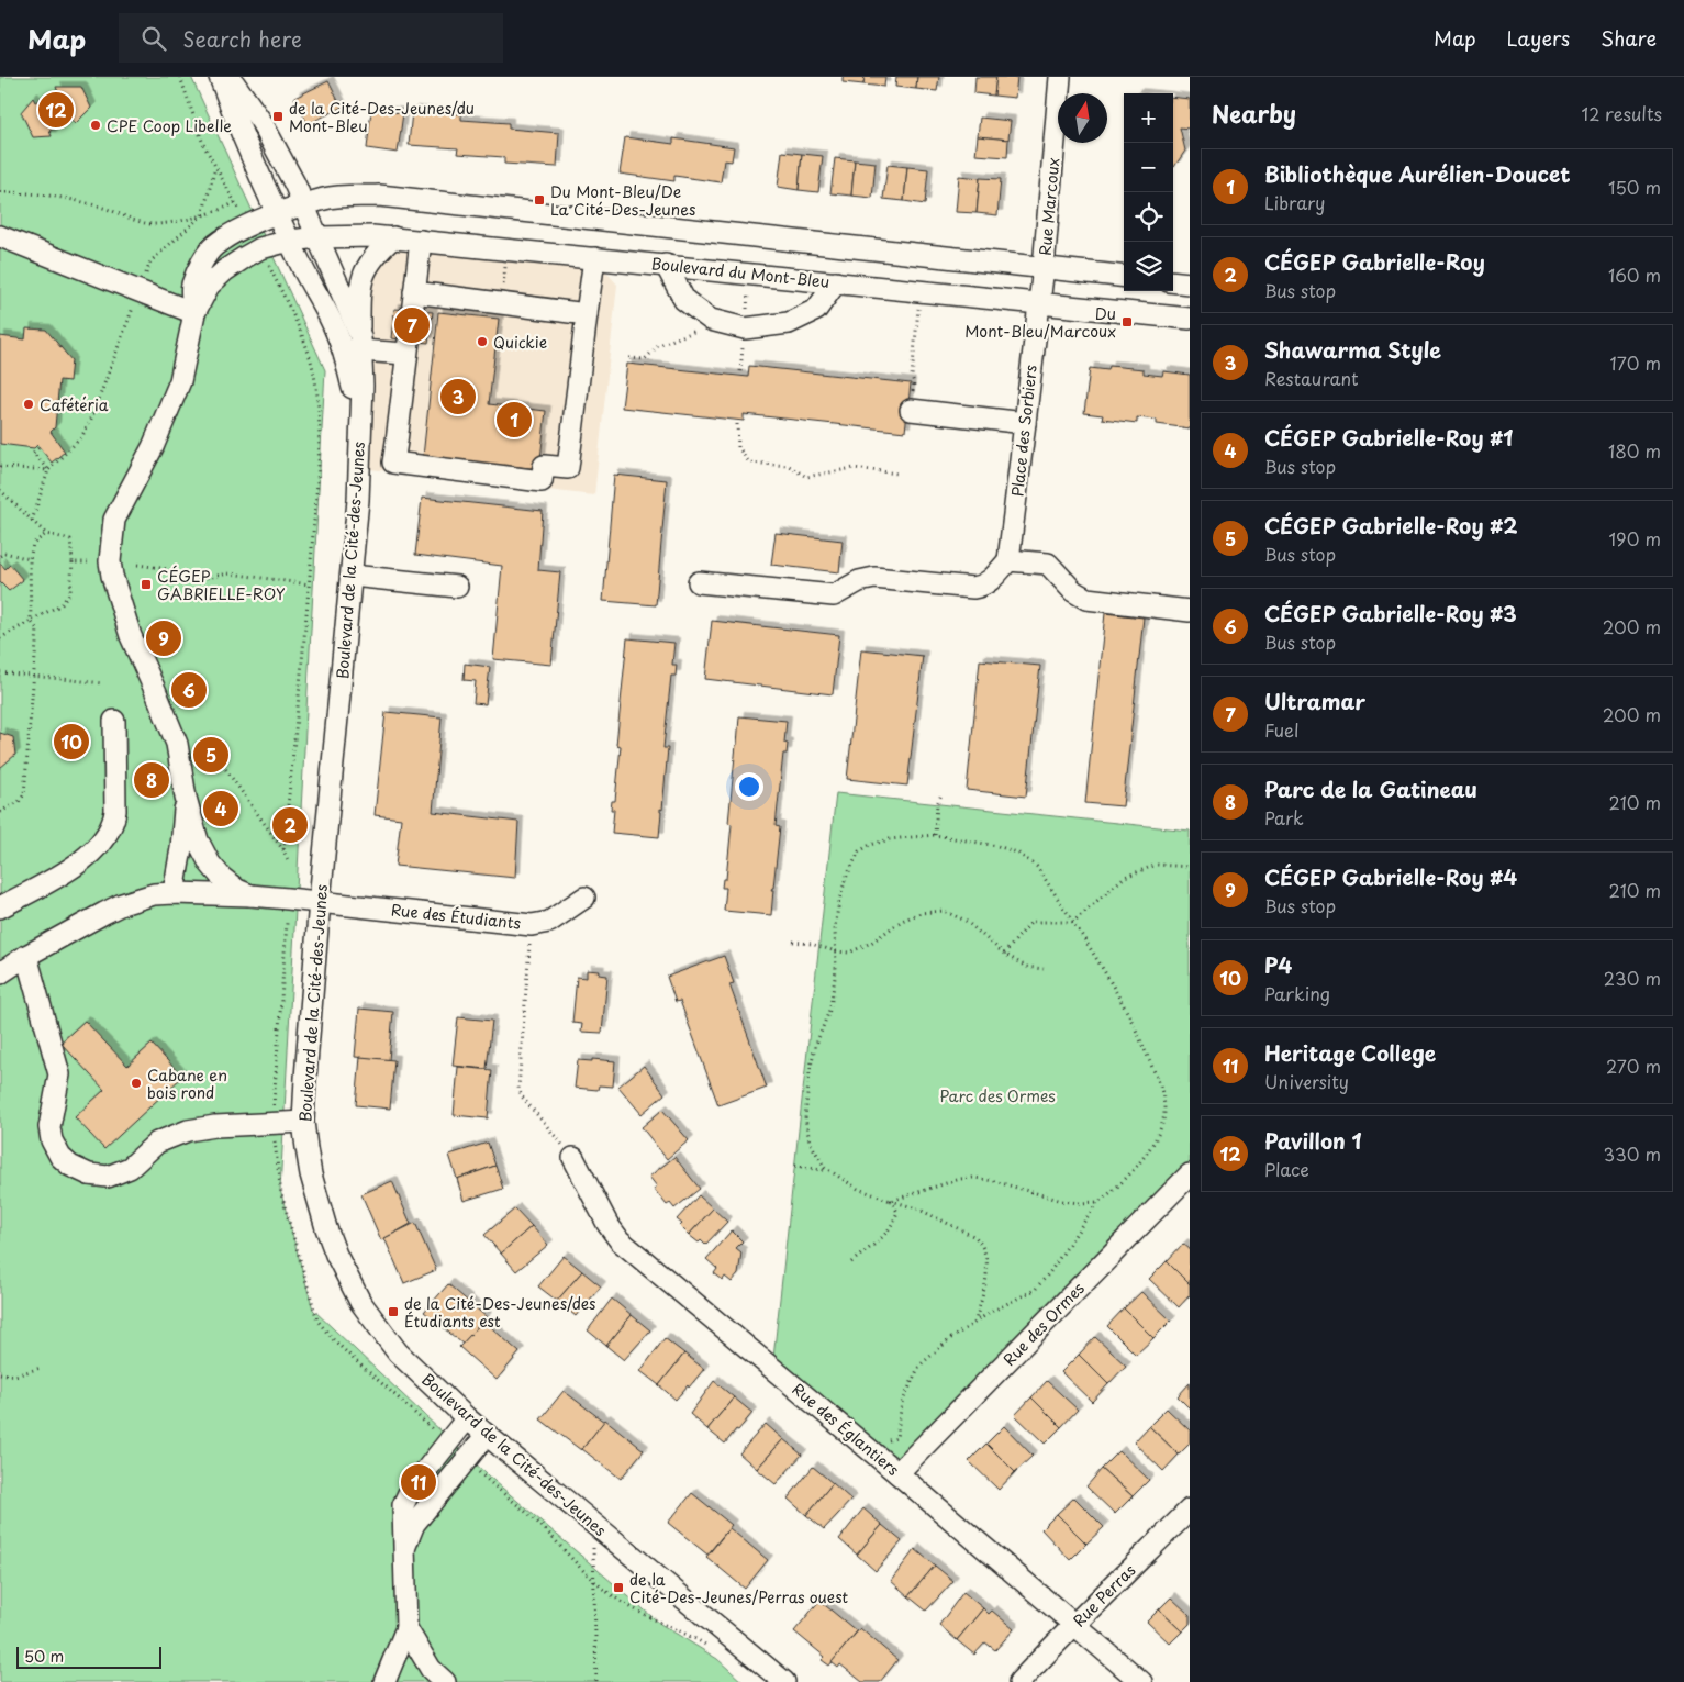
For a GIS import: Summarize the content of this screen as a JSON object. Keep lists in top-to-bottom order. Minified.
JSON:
{"streets":{"street":["Rue Marcoux","Boulevard du Mont-Bleu","Place des Sorbiers","Boulevard de la Cité-des-Jeunes","Rue des Étudiants","Rue des Ormes","Rue des Églantiers","Rue Perras"]},"crossings":[["Rue Marcoux","Boulevard du Mont-Bleu"],["Rue Marcoux","Place des Sorbiers"],["Boulevard du Mont-Bleu","Place des Sorbiers"],["Boulevard du Mont-Bleu","Boulevard de la Cité-des-Jeunes"],["Boulevard de la Cité-des-Jeunes","Rue des Étudiants"],["Rue des Ormes","Rue des Églantiers"],["Rue des Églantiers","Rue Perras"]],"parks":["Parc des Ormes"],"places":{"transit":["de la Cité-Des-Jeunes/du Mont-Bleu","Du Mont-Bleu/De La Cité-Des-Jeunes","Du Mont-Bleu/Marcoux","CÉGEP GABRIELLE-ROY","de la Cité-Des-Jeunes/des Étudiants est","de la Cité-Des-Jeunes/Perras ouest"],"other":["CPE Coop Libelle","Quickie","Cafétéria","Cabane en bois rond"]},"scale_bar":"50 m","north":"top","page":{"header":"Map","search":"Search here","nav":["Map","Layers","Share"],"heading":["Nearby","12 results"],"pins":["12","7","3","1","9","6","10","5","8","4","2","11"],"map_buttons":["+","−"],"list":[{"mark":"1","name":"Bibliothèque Aurélien-Doucet","note":"Library","value":"150 m"},{"mark":"2","name":"CÉGEP Gabrielle-Roy","note":"Bus stop","value":"160 m"},{"mark":"3","name":"Shawarma Style","note":"Restaurant","value":"170 m"},{"mark":"4","name":"CÉGEP Gabrielle-Roy #1","note":"Bus stop","value":"180 m"},{"mark":"5","name":"CÉGEP Gabrielle-Roy #2","note":"Bus stop","value":"190 m"},{"mark":"6","name":"CÉGEP Gabrielle-Roy #3","note":"Bus stop","value":"200 m"},{"mark":"7","name":"Ultramar","note":"Fuel","value":"200 m"},{"mark":"8","name":"Parc de la Gatineau","note":"Park","value":"210 m"},{"mark":"9","name":"CÉGEP Gabrielle-Roy #4","note":"Bus stop","value":"210 m"},{"mark":"10","name":"P4","note":"Parking","value":"230 m"},{"mark":"11","name":"Heritage College","note":"University","value":"270 m"},{"mark":"12","name":"Pavillon 1","note":"Place","value":"330 m"}],"scale":"50 m"}}
